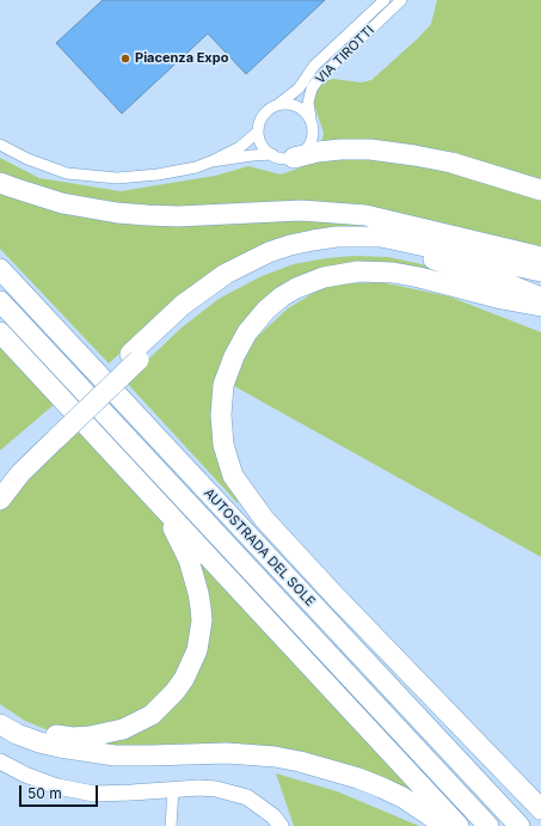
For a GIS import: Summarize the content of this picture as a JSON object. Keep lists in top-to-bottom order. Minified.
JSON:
{"streets":{"highway":["AUTOSTRADA DEL SOLE"],"street":["VIA TIROTTI"]},"places":["Piacenza Expo"],"scale_bar":"50 m"}
